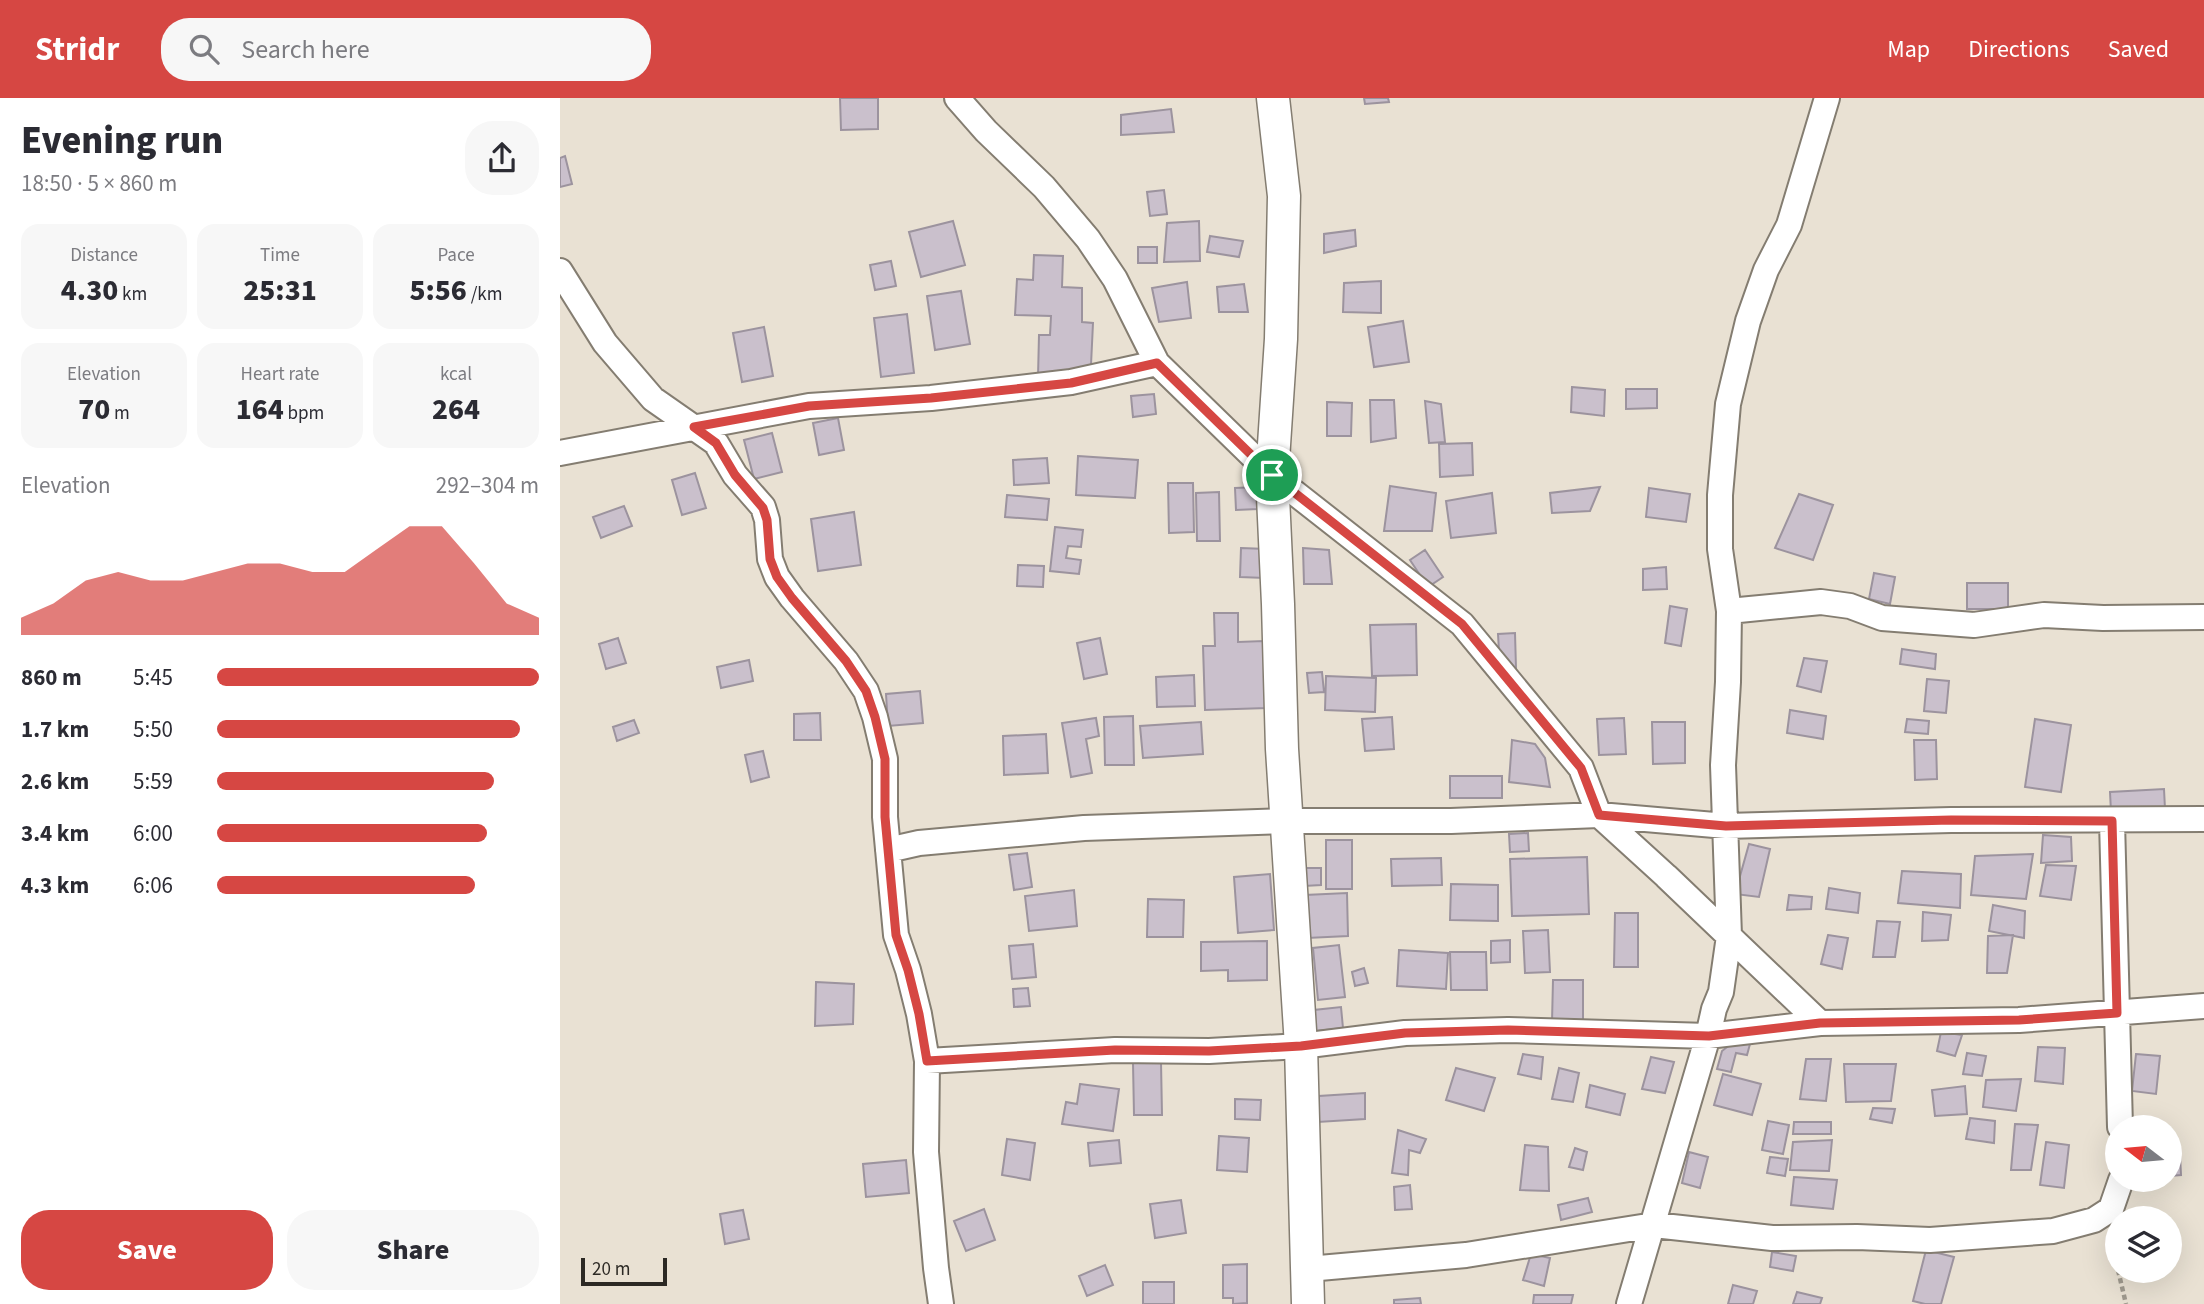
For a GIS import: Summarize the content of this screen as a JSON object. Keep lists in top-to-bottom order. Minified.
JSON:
{"scale_bar":"20 m","north":"left","page":{"header":"Stridr","search":"Search here","nav":["Map","Directions","Saved"],"heading":["Evening run","18:50 · 5 × 860 m"],"stats":[["Distance","4.30 km"],["Time","25:31"],["Pace","5:56 /km"],["Elevation","70 m"],["Heart rate","164 bpm"],["kcal","264"]],"chart":["Elevation","292–304 m"],"list":[{"name":"860 m","note":"5:45"},{"name":"1.7 km","note":"5:50"},{"name":"2.6 km","note":"5:59"},{"name":"3.4 km","note":"6:00"},{"name":"4.3 km","note":"6:06"}],"buttons":["Save","Share"],"scale":"20 m"}}
